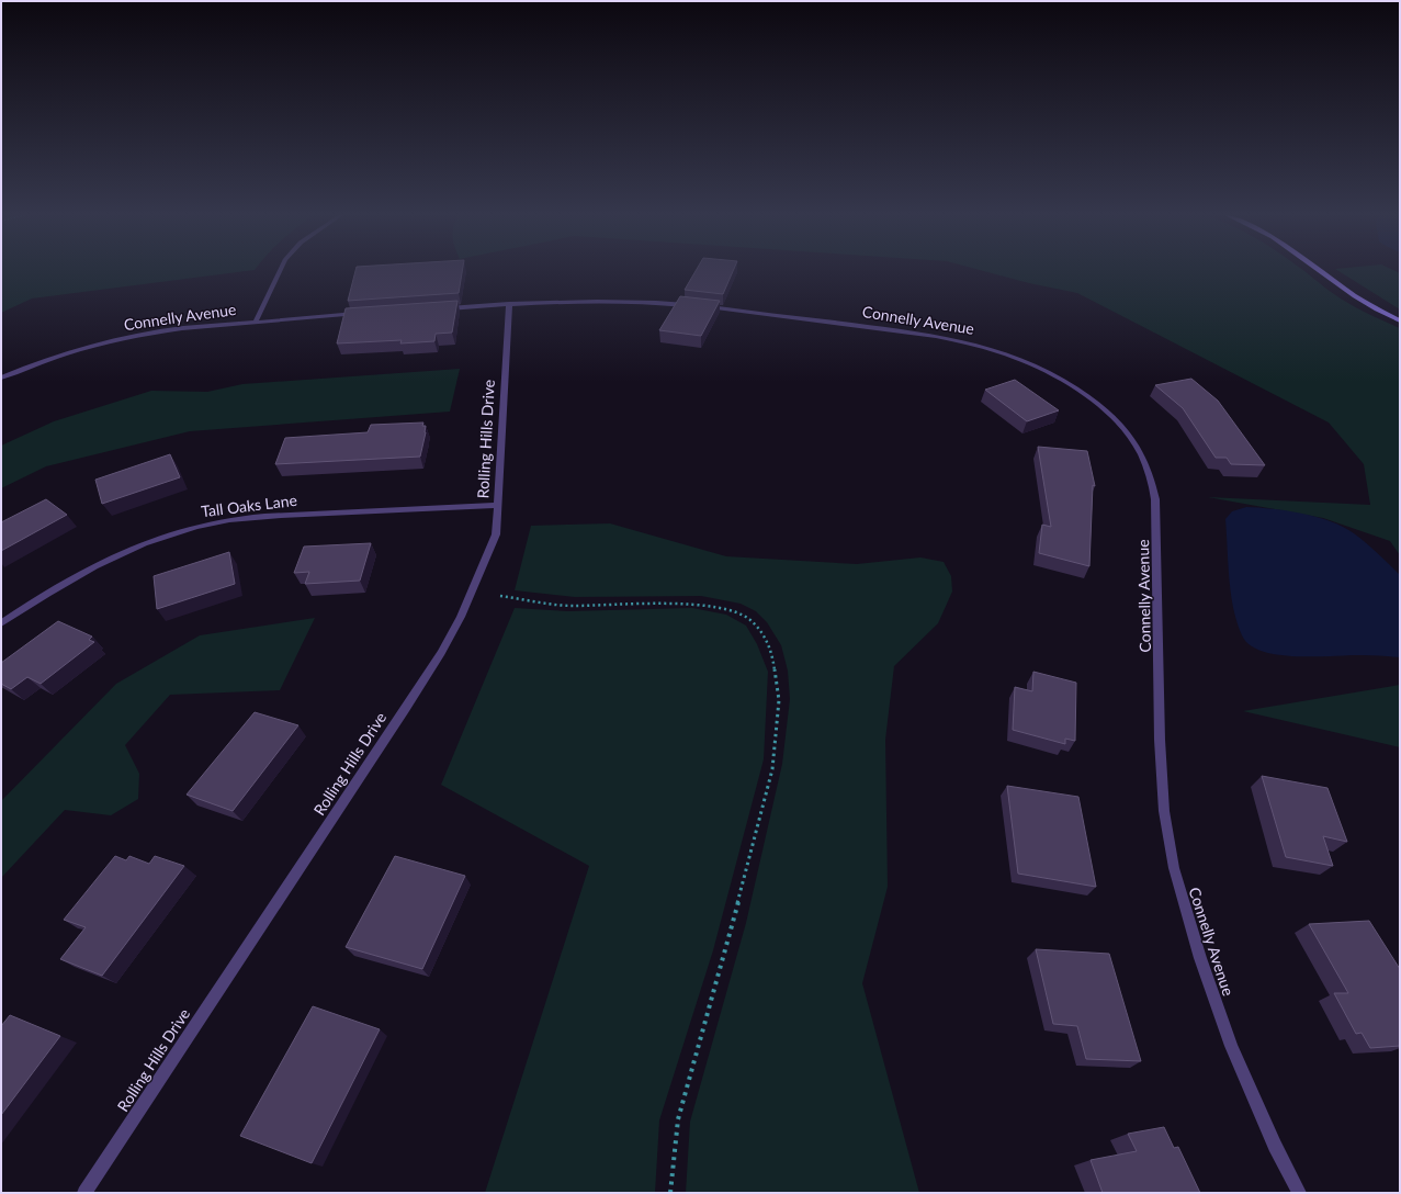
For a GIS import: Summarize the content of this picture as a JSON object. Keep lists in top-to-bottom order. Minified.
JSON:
{"streets":{"street":["Connelly Avenue","Rolling Hills Drive","Tall Oaks Lane"]},"crossings":[["Connelly Avenue","Rolling Hills Drive"],["Rolling Hills Drive","Tall Oaks Lane"]]}
